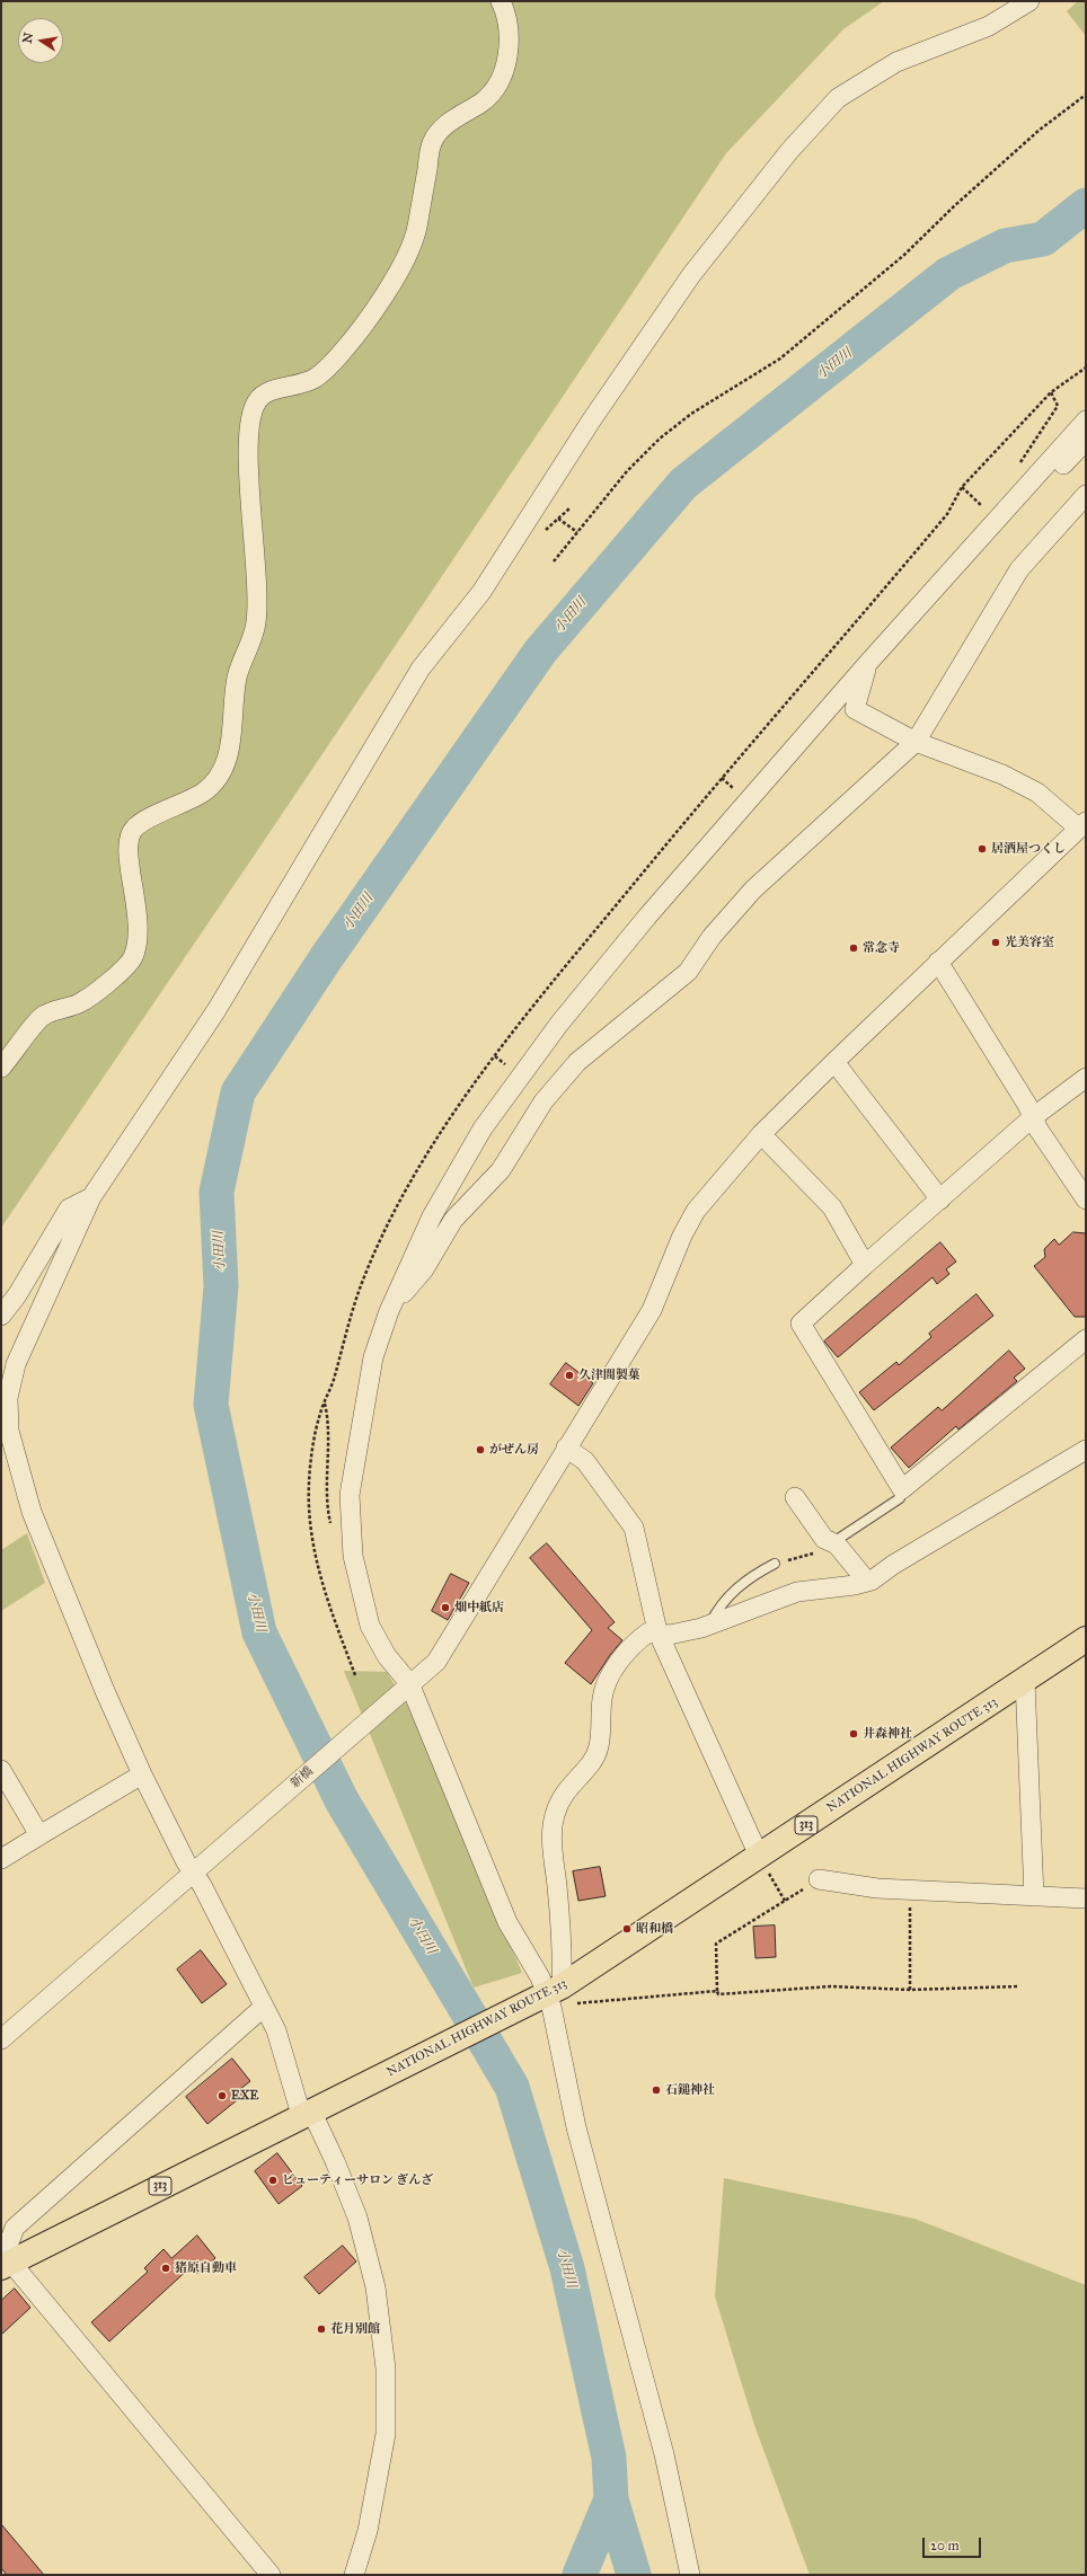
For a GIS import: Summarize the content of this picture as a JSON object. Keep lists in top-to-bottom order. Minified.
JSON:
{"streets":{"highway":["NATIONAL HIGHWAY ROUTE 313","313"],"street":["新橋"]},"water":["小田川"],"places":["居酒屋つくし","光美容室","常念寺","久津間製菓","がぜん房","畑中紙店","井森神社","昭和橋","石鎚神社","EXE","ビューティーサロン ぎんざ","猪原自動車","花月別館"],"scale_bar":"20 m","north":"left"}
